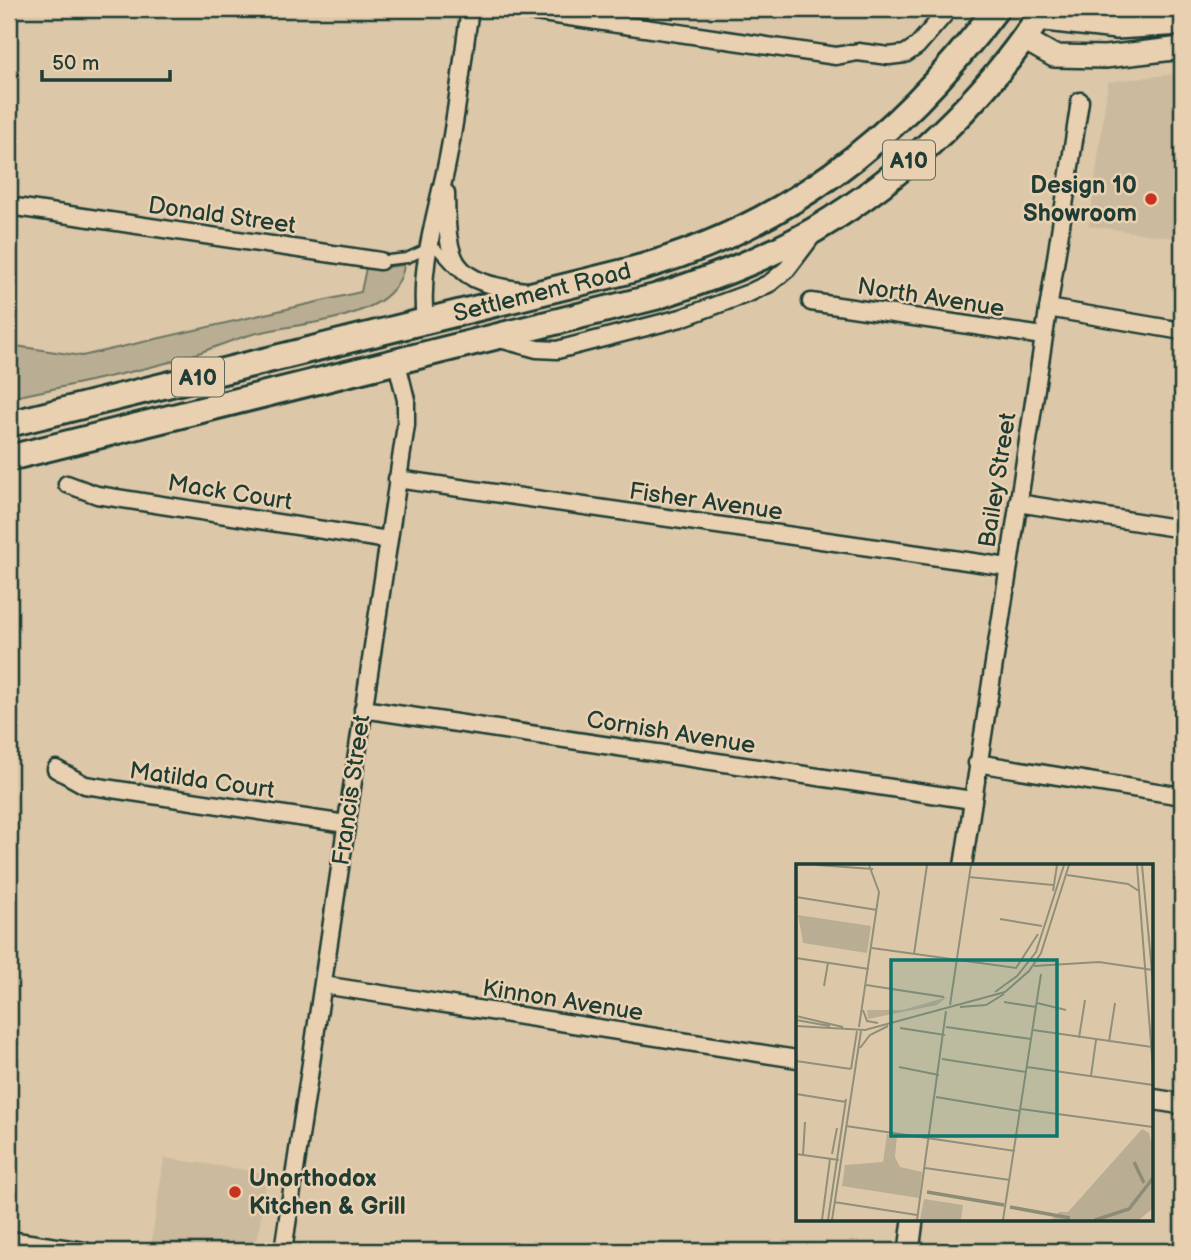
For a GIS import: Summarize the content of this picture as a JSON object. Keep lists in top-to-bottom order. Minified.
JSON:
{"streets":{"highway":["A10","Settlement Road","Francis Street"],"street":["Donald Street","North Avenue","Bailey Street","Mack Court","Fisher Avenue","Cornish Avenue","Matilda Court","Kinnon Avenue"]},"crossings":[["Settlement Road","Francis Street"],["North Avenue","Bailey Street"],["Bailey Street","Fisher Avenue"],["Bailey Street","Cornish Avenue"],["Mack Court","Francis Street"],["Fisher Avenue","Francis Street"],["Cornish Avenue","Francis Street"],["Matilda Court","Francis Street"],["Francis Street","Kinnon Avenue"]],"places":["Design 10 Showroom","Unorthodox Kitchen & Grill"],"scale_bar":"50 m"}
